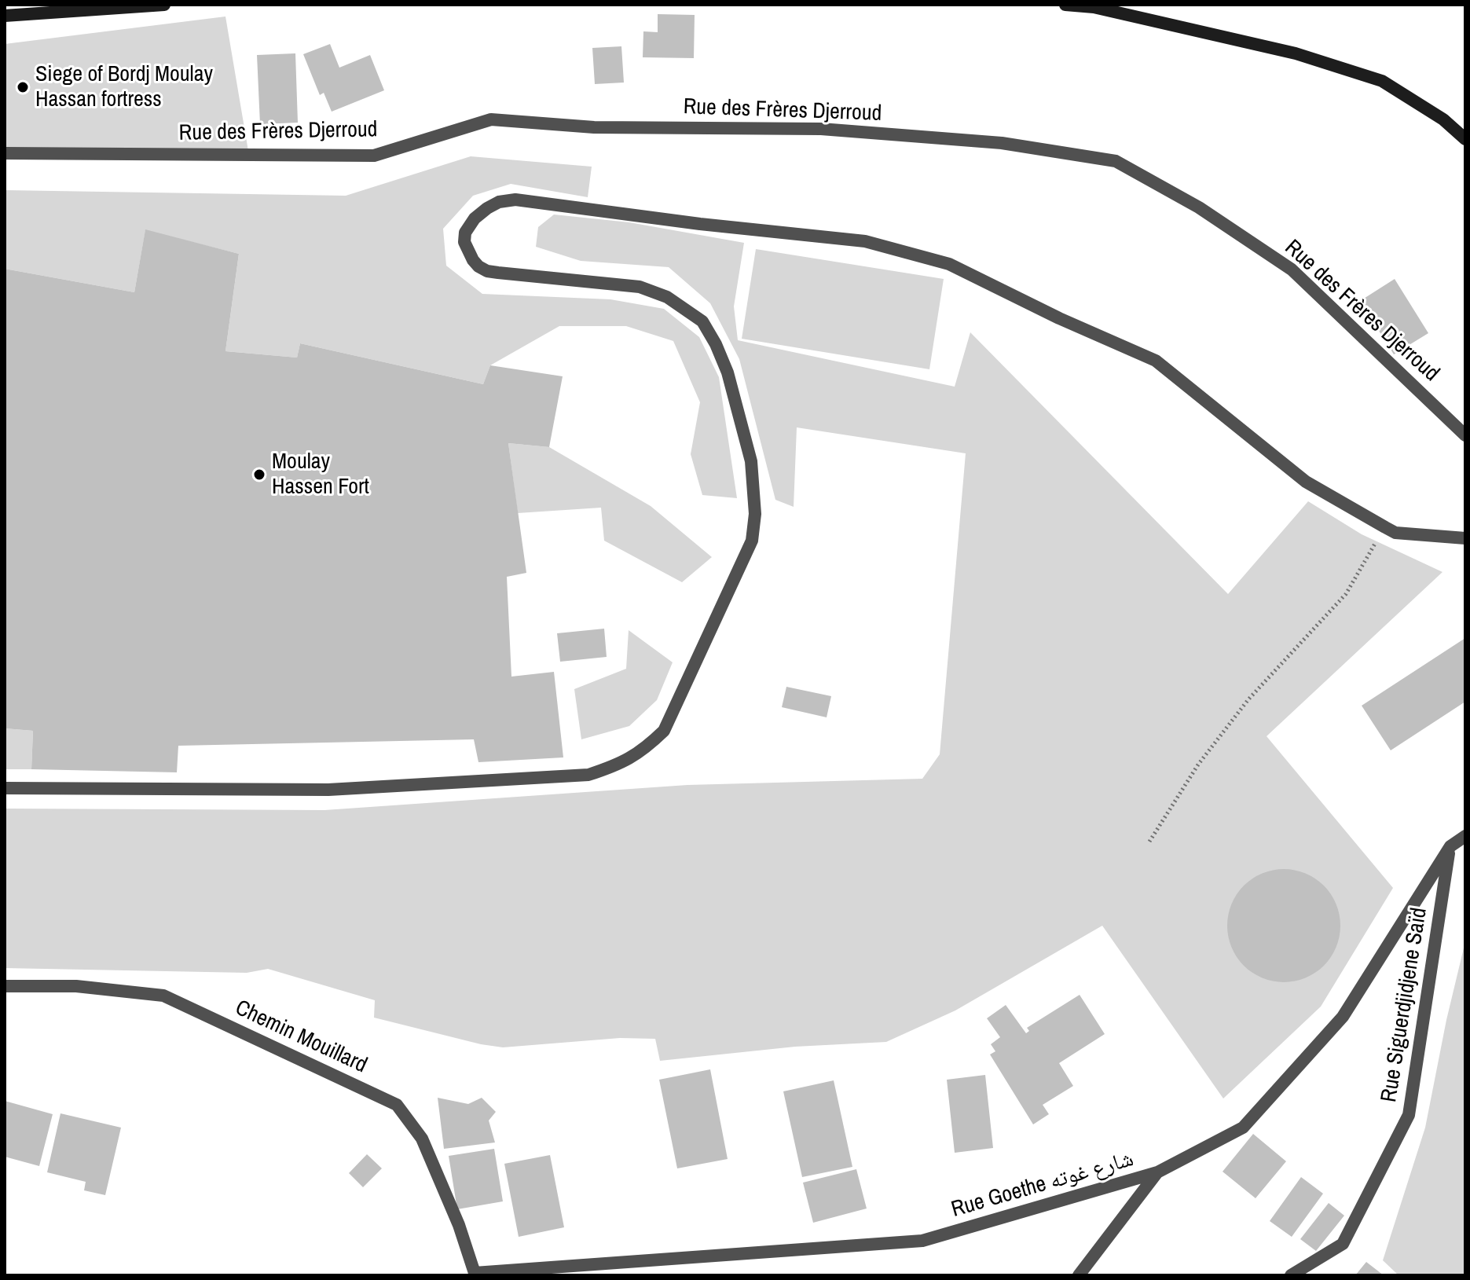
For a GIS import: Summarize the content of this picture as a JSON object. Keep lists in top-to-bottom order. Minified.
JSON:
{"streets":{"street":["Rue des Frères Djerroud","Rue Siguerdjidjene Saïd","Chemin Mouillard","Rue Goethe شارع غوته"]},"crossings":[["Rue Siguerdjidjene Saïd","Rue Goethe شارع غوته"],["Chemin Mouillard","Rue Goethe شارع غوته"]],"places":["Siege of Bordj Moulay Hassan fortress","Moulay Hassen Fort"]}
